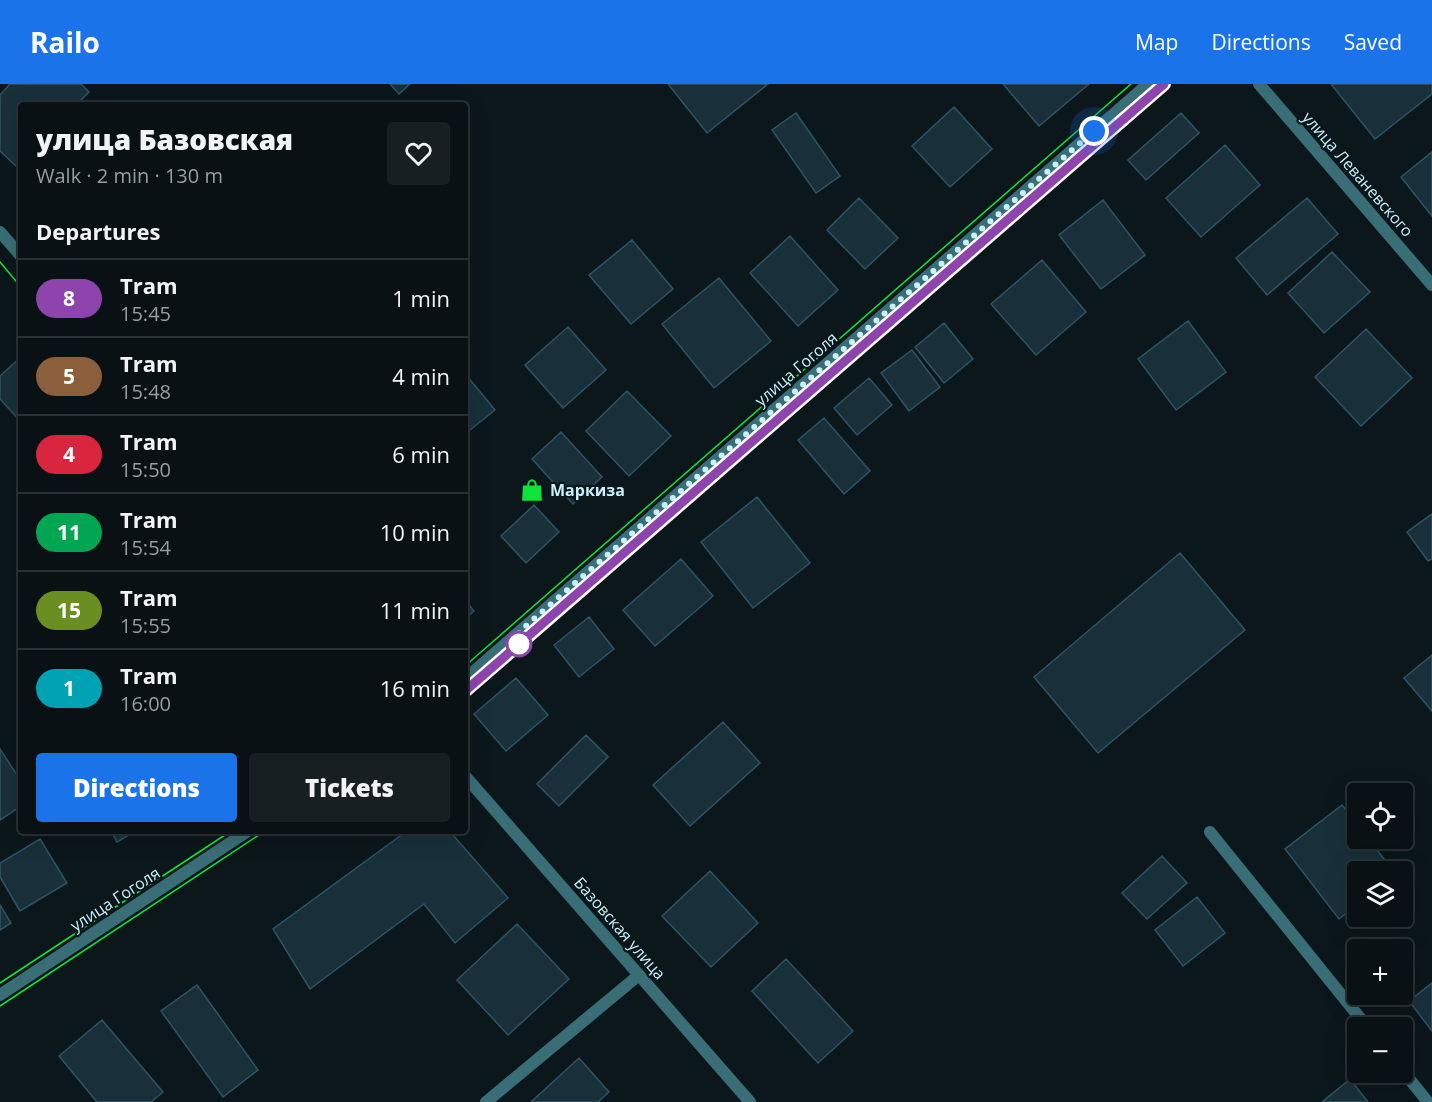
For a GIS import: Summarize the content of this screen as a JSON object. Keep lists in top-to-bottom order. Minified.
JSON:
{"streets":{"street":["улица Леваневского","улица Гоголя","Базовская улица"]},"places":{"shop":["Маркиза"]},"lines":["tram line 8"],"page":{"header":"Railo","nav":["Map","Directions","Saved"],"heading":[["улица Базовская","Walk · 2 min · 130 m"],"Departures"],"list":[{"mark":"8","name":"Tram","note":"15:45","value":"1 min"},{"mark":"5","name":"Tram","note":"15:48","value":"4 min"},{"mark":"4","name":"Tram","note":"15:50","value":"6 min"},{"mark":"11","name":"Tram","note":"15:54","value":"10 min"},{"mark":"15","name":"Tram","note":"15:55","value":"11 min"},{"mark":"1","name":"Tram","note":"16:00","value":"16 min"}],"buttons":["Directions","Tickets"],"map_buttons":["+","−"]}}
